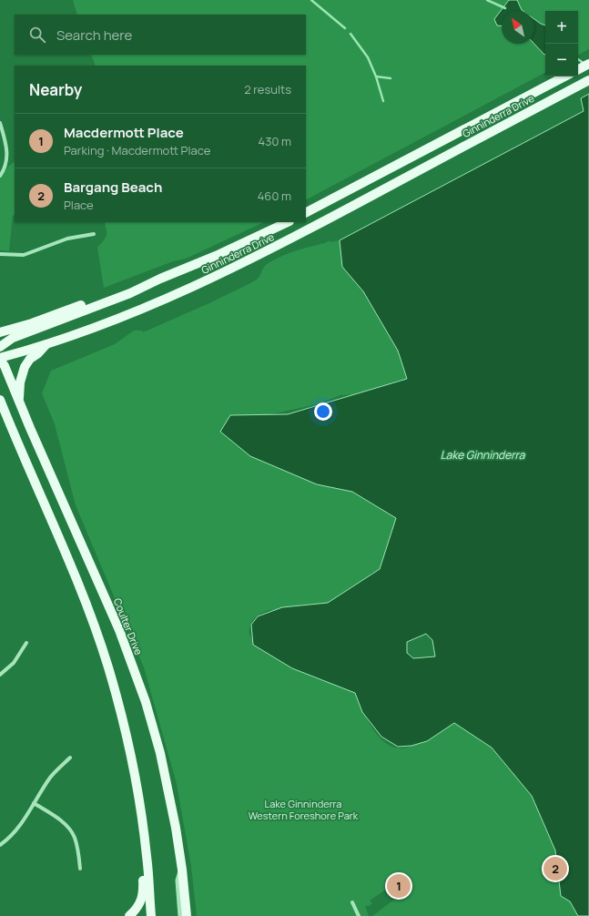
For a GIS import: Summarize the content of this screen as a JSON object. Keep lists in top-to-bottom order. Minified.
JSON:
{"streets":{"main road":["Ginninderra Drive","Coulter Drive"]},"crossings":[["Ginninderra Drive","Coulter Drive"]],"water":["Lake Ginninderra"],"parks":["Lake Ginninderra Western Foreshore Park"],"north":"top left","page":{"map_buttons":["+","−"],"search":"Search here","heading":["Nearby","2 results"],"list":[{"mark":"1","name":"Macdermott Place","note":"Parking · Macdermott Place","value":"430 m"},{"mark":"2","name":"Bargang Beach","note":"Place","value":"460 m"}],"pins":["2","1"]}}
